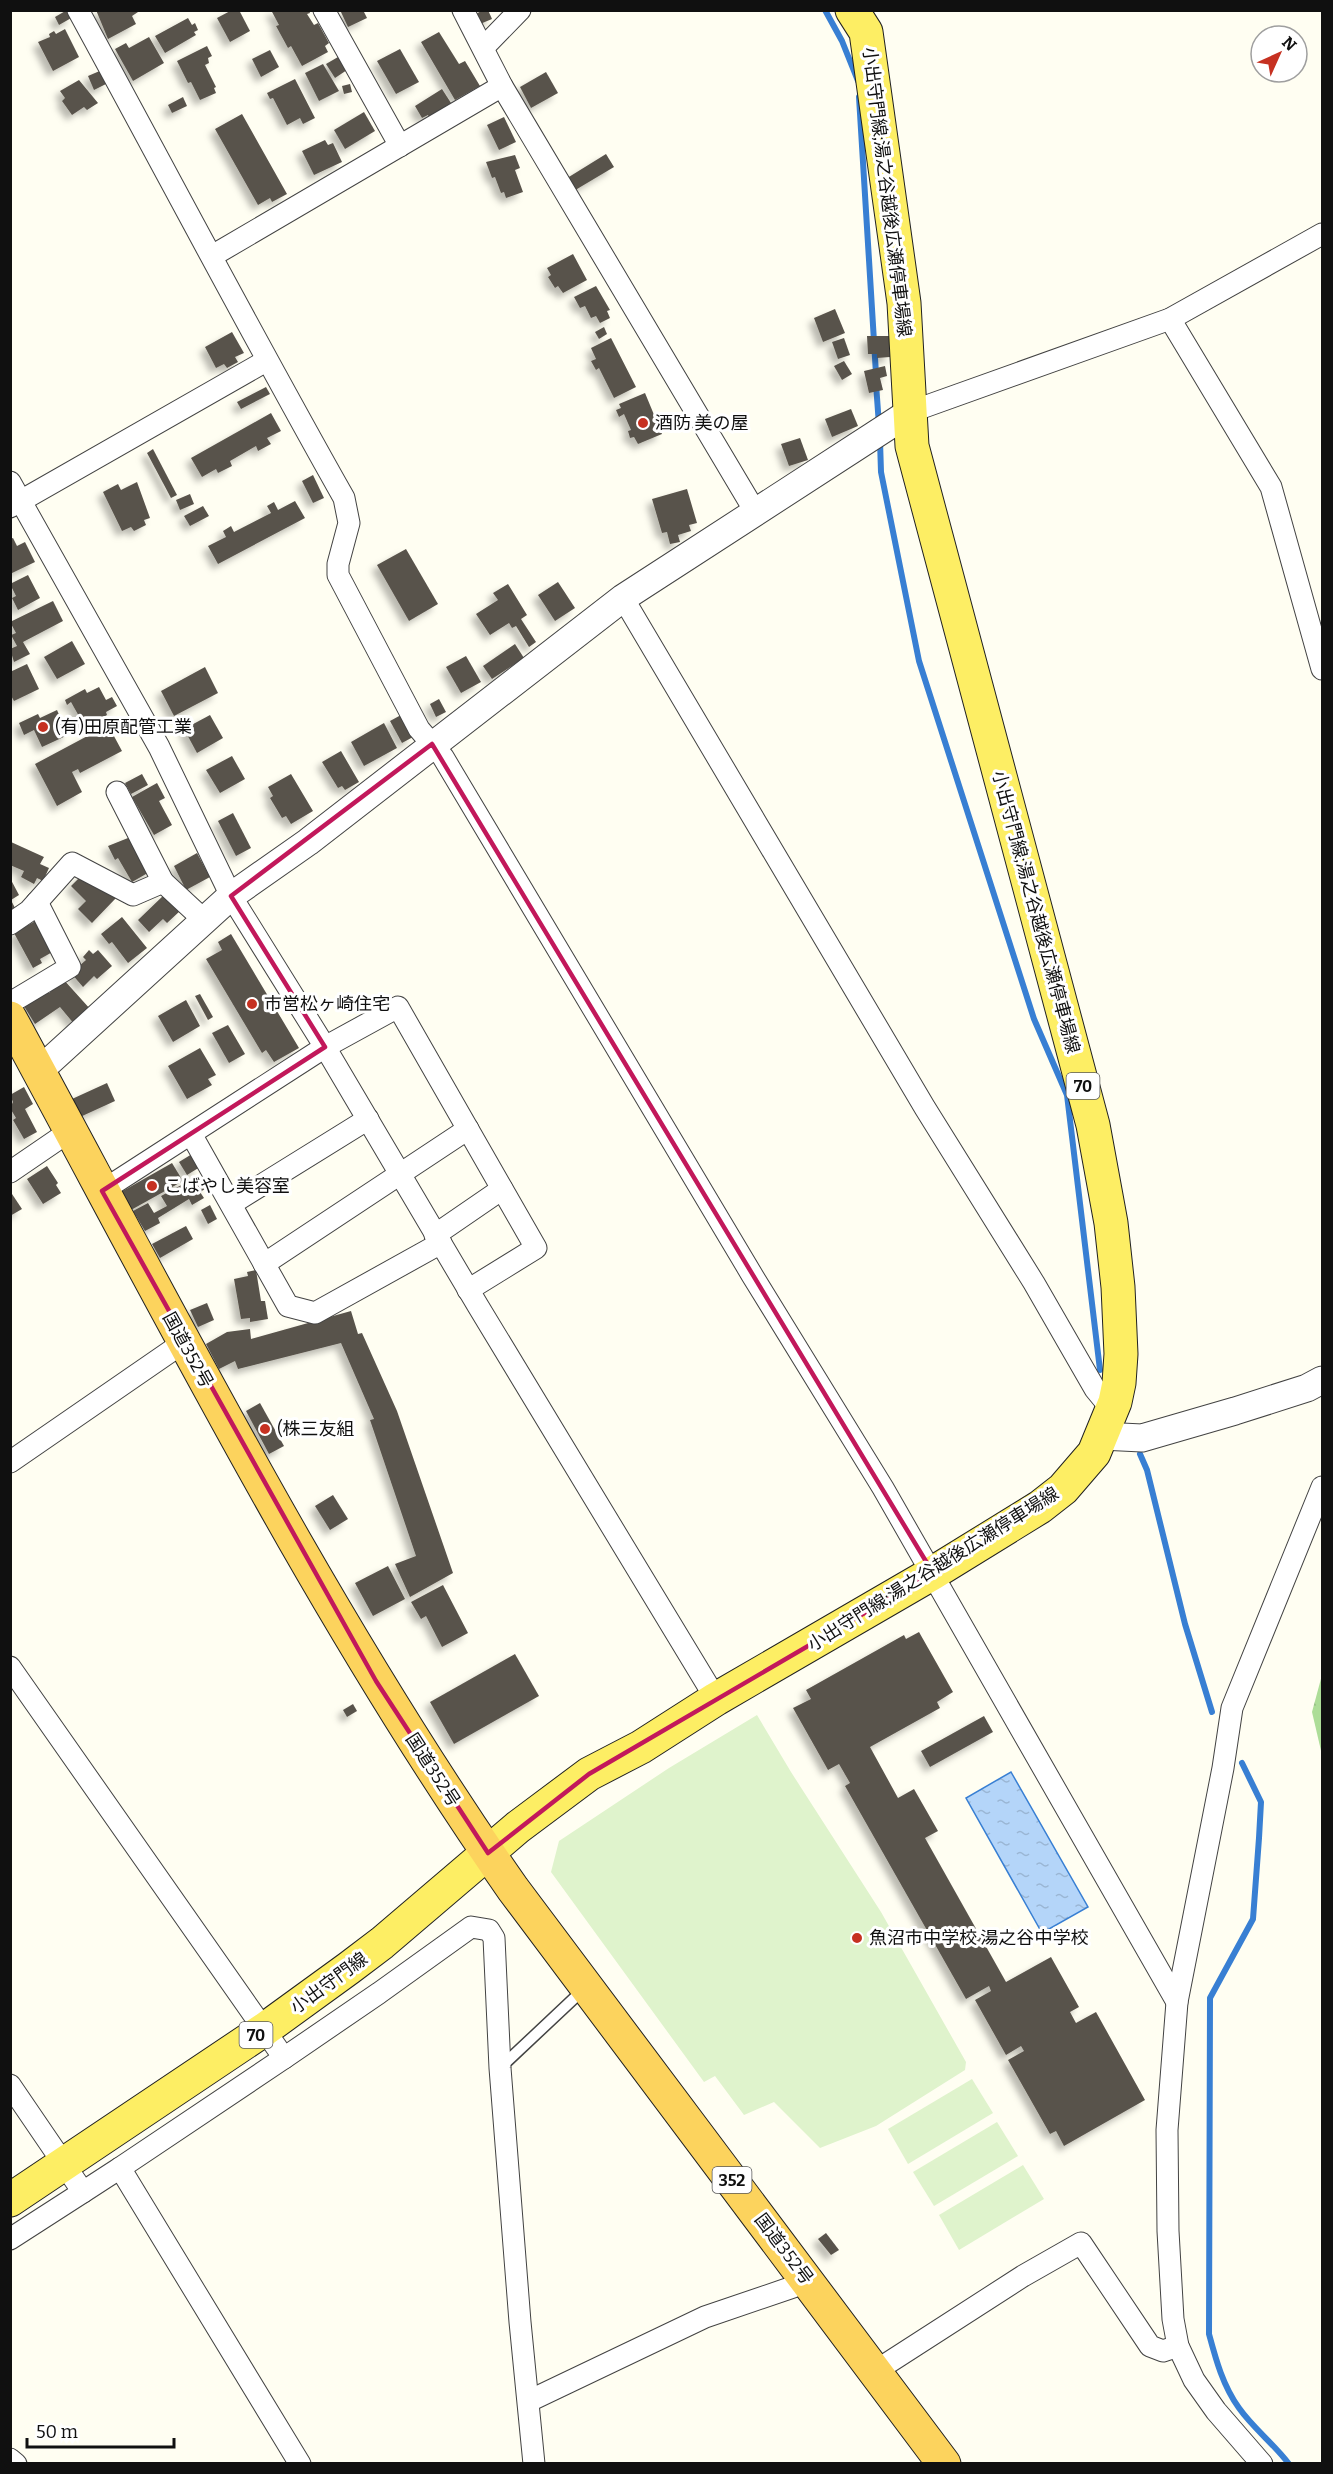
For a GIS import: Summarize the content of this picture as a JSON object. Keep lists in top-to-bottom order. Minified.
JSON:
{"streets":{"highway":["国道352号","352"],"main road":["小出守門線;湯之谷越後広瀬停車場線","70","小出守門線"]},"crossings":[["小出守門線;湯之谷越後広瀬停車場線","国道352号"],["小出守門線;湯之谷越後広瀬停車場線","小出守門線"],["国道352号","小出守門線"]],"places":["酒防 美の屋","(有)田原配管工業","市営松ヶ崎住宅","こばやし美容室","(株三友組","魚沼市中学校 湯之谷中学校"],"scale_bar":"50 m","north":"top right"}
